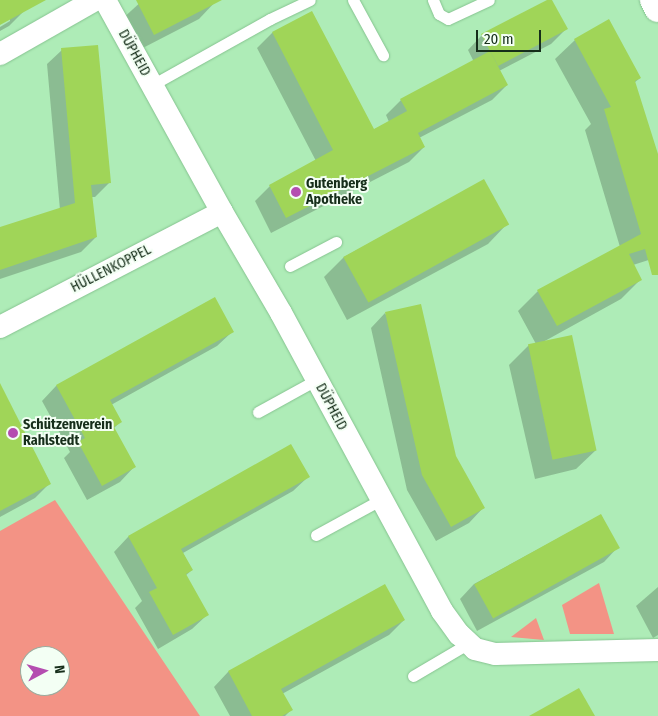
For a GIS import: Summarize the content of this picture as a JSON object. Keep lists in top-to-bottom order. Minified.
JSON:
{"streets":{"street":["DÜPHEID","HÜLLENKOPPEL"]},"crossings":[["DÜPHEID","HÜLLENKOPPEL"]],"places":["Gutenberg Apotheke","Schützenverein Rahlstedt"],"scale_bar":"20 m","north":"right"}
